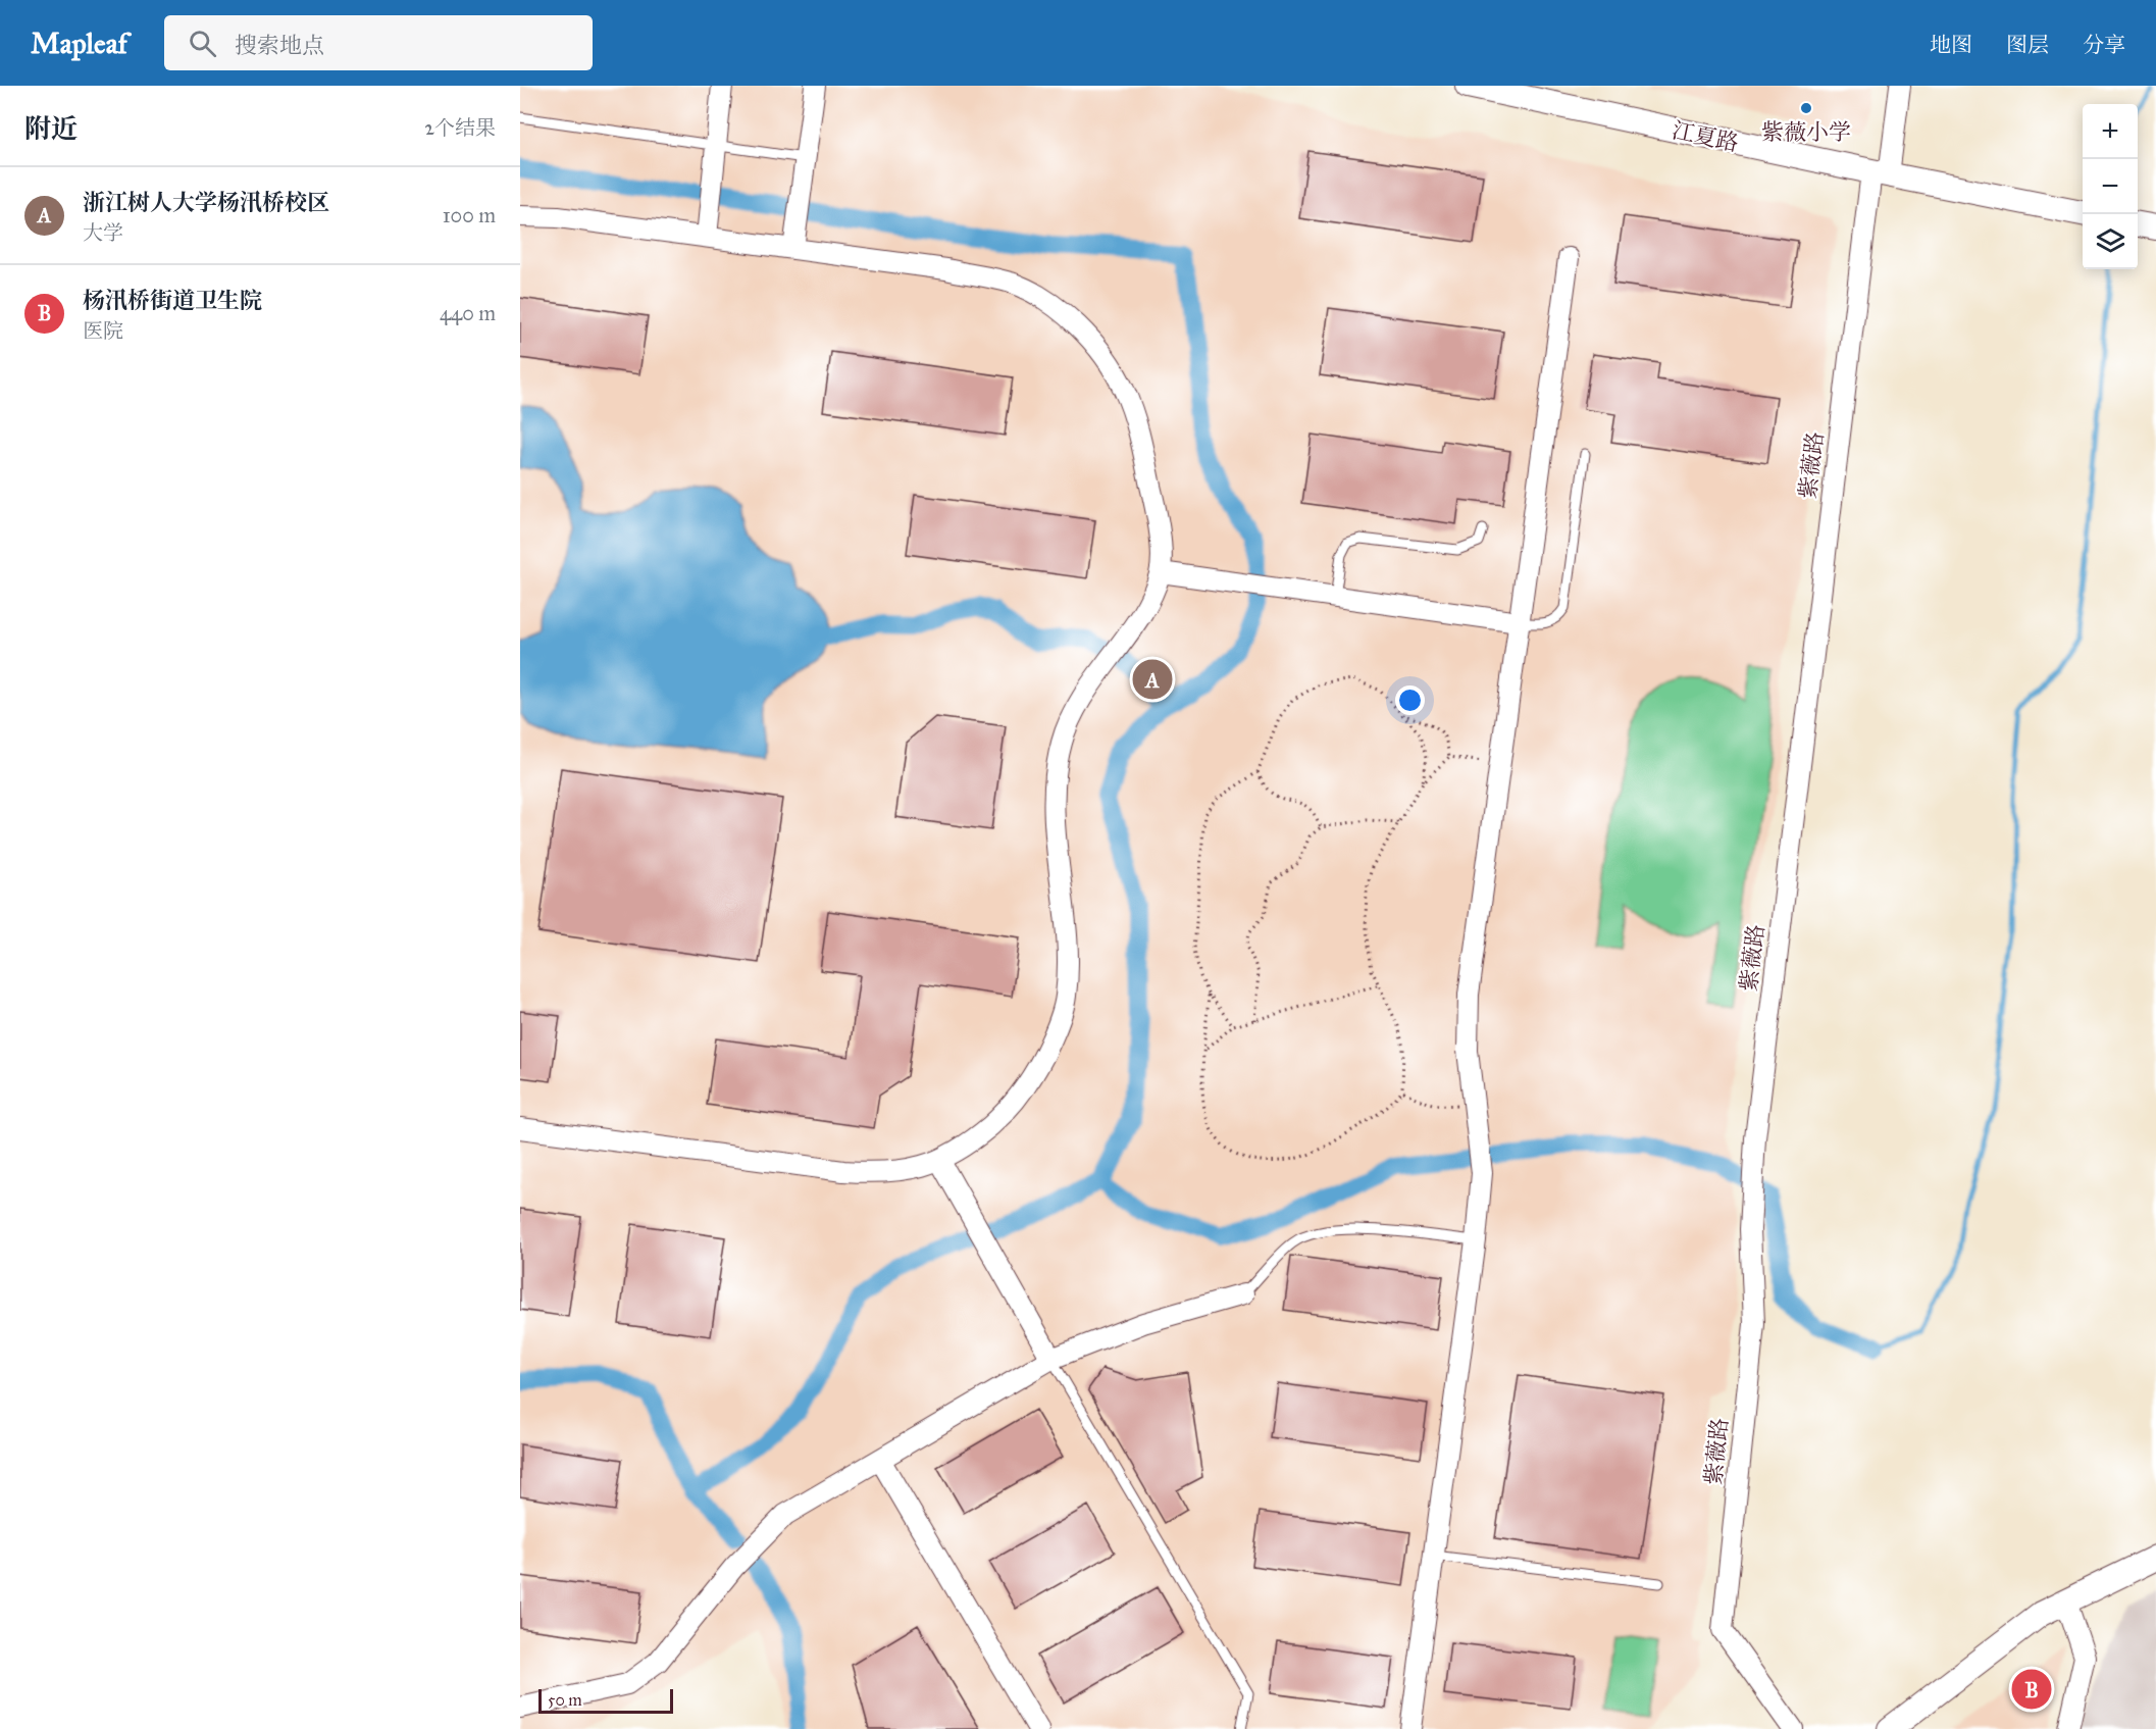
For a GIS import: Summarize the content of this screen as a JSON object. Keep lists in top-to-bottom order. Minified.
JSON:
{"streets":{"street":["江夏路","紫薇路"]},"crossings":[["江夏路","紫薇路"]],"places":["紫薇小学"],"scale_bar":"50 m","page":{"header":"Mapleaf","search":"搜索地点","nav":["地图","图层","分享"],"heading":["附近","2个结果"],"map_buttons":["+","−"],"list":[{"mark":"A","name":"浙江树人大学杨汛桥校区","note":"大学","value":"100 m"},{"mark":"B","name":"杨汛桥街道卫生院","note":"医院","value":"440 m"}],"pins":["A","B"],"scale":"50 m"}}
